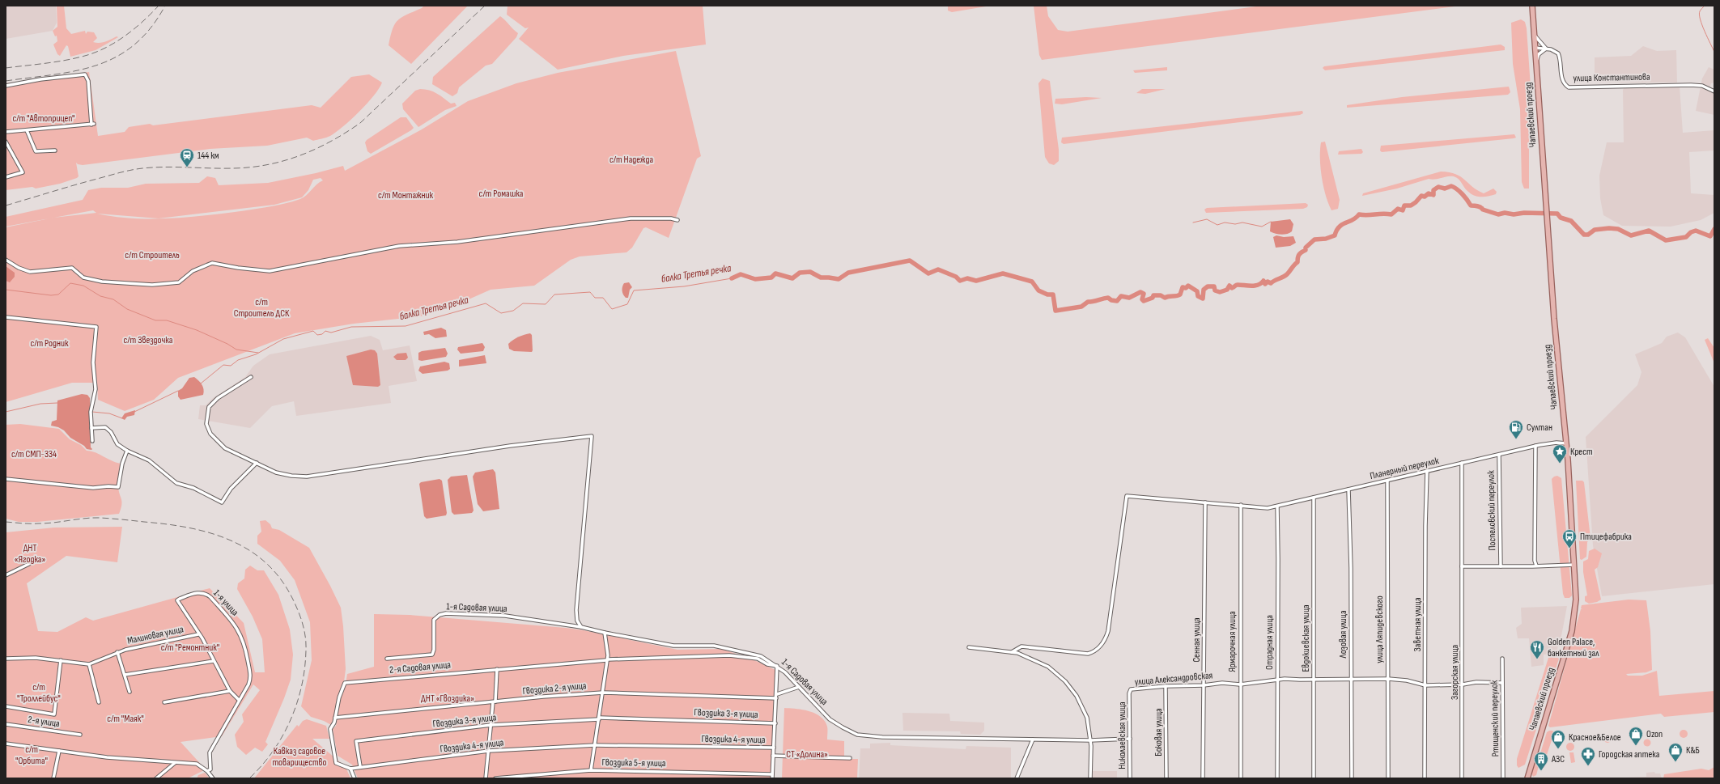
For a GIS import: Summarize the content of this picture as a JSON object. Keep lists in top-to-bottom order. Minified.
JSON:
{"streets":{"main road":["Чапаевский проезд"],"street":["улица Константинова","Планерный переулок","Поспеловский переулок","1-я улица","1-я Садовая улица","Заветная улица","улица Ляпидевского","Лозовая улица","Малиновая улица","Евдокиевская улица","Сенная улица","Ярмарочная улица","Отрадная улица","2-я Садовая улица","Загорская улица","улица Александровская","Гвоздика 2-я улица","Гвоздика 3-я улица","Ртищенский переулок","2-я улица","Боковая улица","Николаевская улица","Гвоздика 4-я улица","Гвоздика 5-я улица"]},"crossings":[["улица Константинова","Чапаевский проезд"],["Чапаевский проезд","Планерный переулок"],["Планерный переулок","Поспеловский переулок"],["Планерный переулок","Заветная улица"],["Планерный переулок","улица Ляпидевского"],["Планерный переулок","Лозовая улица"],["Планерный переулок","Евдокиевская улица"],["Планерный переулок","Сенная улица"],["Планерный переулок","Ярмарочная улица"],["Планерный переулок","Отрадная улица"],["Планерный переулок","Загорская улица"],["1-я улица","Малиновая улица"],["1-я Садовая улица","2-я Садовая улица"],["1-я Садовая улица","Николаевская улица"],["Заветная улица","улица Александровская"],["улица Ляпидевского","улица Александровская"],["Лозовая улица","улица Александровская"],["Евдокиевская улица","улица Александровская"],["Сенная улица","улица Александровская"],["Ярмарочная улица","улица Александровская"],["Отрадная улица","улица Александровская"],["2-я Садовая улица","Гвоздика 2-я улица"],["Загорская улица","улица Александровская"],["улица Александровская","Ртищенский переулок"],["улица Александровская","Боковая улица"],["улица Александровская","Николаевская улица"],["Гвоздика 3-я улица","Гвоздика 4-я улица"]],"water":["балка Третья речка"],"parks":["с/т \"Автоприцеп\"","с/т Надежда","с/т Ромашка","с/т Монтажник","с/т Строитель","с/т Строитель ДСК","с/т Звездочка","с/т Родник","с/т СМП-334","ДНТ «Ягодка»","с/т \"Ремонтник\"","с/т \"Троллейбус\"","ДНТ «Гвоздика»","с/т \"Маяк\"","с/т \"Орбита\"","Кавказ садовое товарищество","СТ «Долина»"],"places":{"station":["144 км"],"fuel station":["Султан"],"place":["Крест"],"bus stop":["Птицефабрика"],"restaurant":["Golden Palace, банкетный зал"],"shop":["Ozon","Красное&Белое","К&Б"],"pharmacy":["Городская аптека"],"building":["АЗС"]}}
